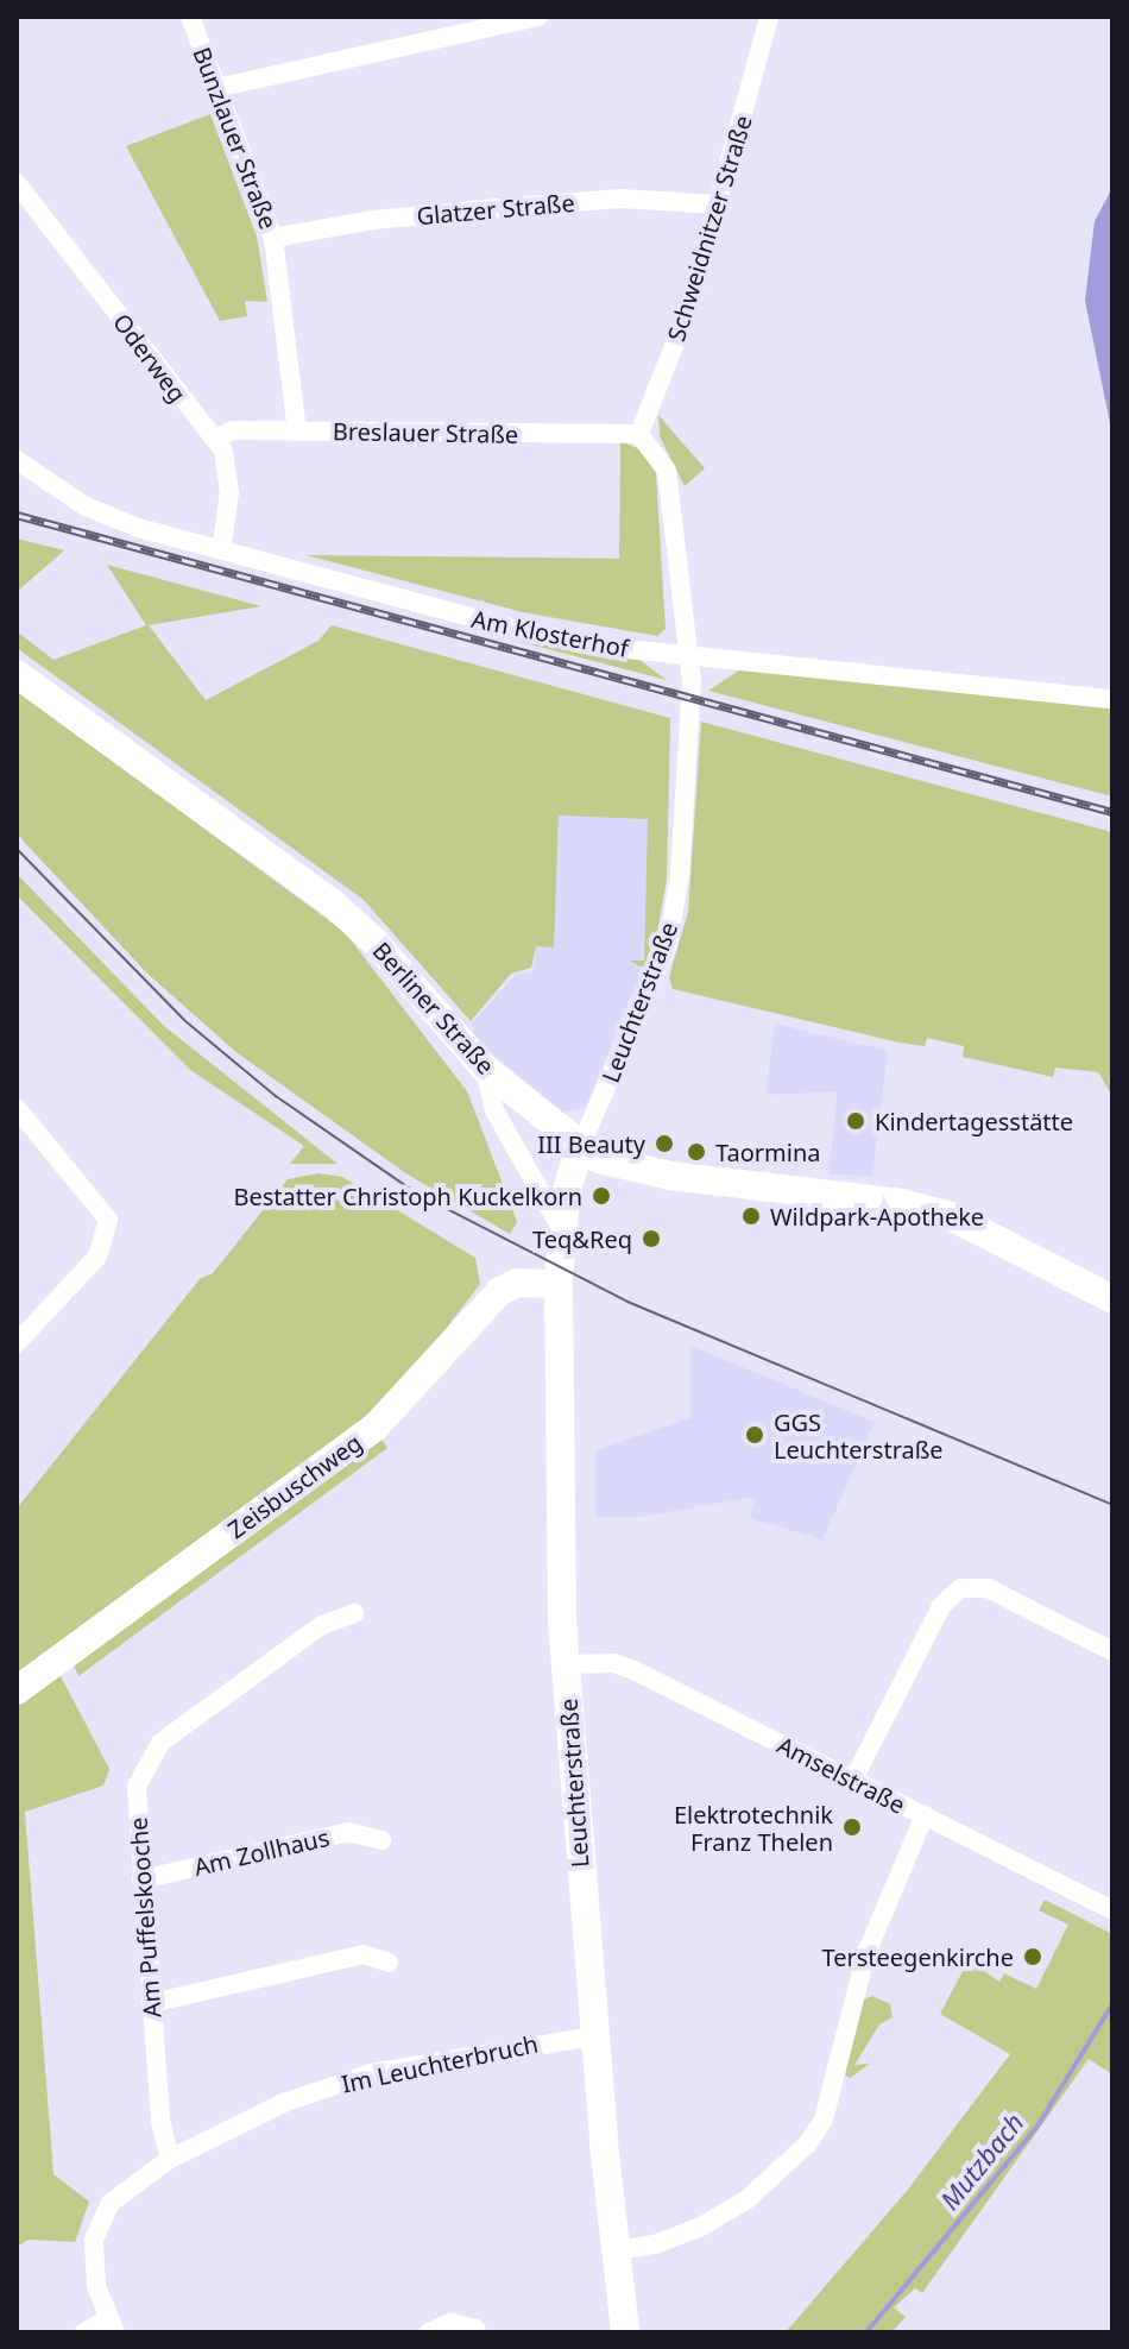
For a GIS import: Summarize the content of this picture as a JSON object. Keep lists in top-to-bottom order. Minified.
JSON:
{"streets":{"street":["Bunzlauer Straße","Glatzer Straße","Schweidnitzer Straße","Oderweg","Breslauer Straße","Am Klosterhof","Leuchterstraße","Berliner Straße","Zeisbuschweg","Amselstraße","Am Zollhaus","Am Puffelskooche","Im Leuchterbruch"]},"crossings":[["Bunzlauer Straße","Glatzer Straße"],["Bunzlauer Straße","Breslauer Straße"],["Glatzer Straße","Schweidnitzer Straße"],["Schweidnitzer Straße","Breslauer Straße"],["Oderweg","Breslauer Straße"],["Oderweg","Am Klosterhof"],["Am Klosterhof","Leuchterstraße"],["Leuchterstraße","Berliner Straße"],["Leuchterstraße","Zeisbuschweg"],["Leuchterstraße","Amselstraße"],["Leuchterstraße","Im Leuchterbruch"],["Am Zollhaus","Am Puffelskooche"],["Am Puffelskooche","Im Leuchterbruch"]],"water":["Mutzbach"],"places":["Kindertagesstätte","III Beauty","Taormina","Bestatter Christoph Kuckelkorn","Wildpark-Apotheke","Teq&Req","GGS Leuchterstraße","Elektrotechnik Franz Thelen","Tersteegenkirche"]}
